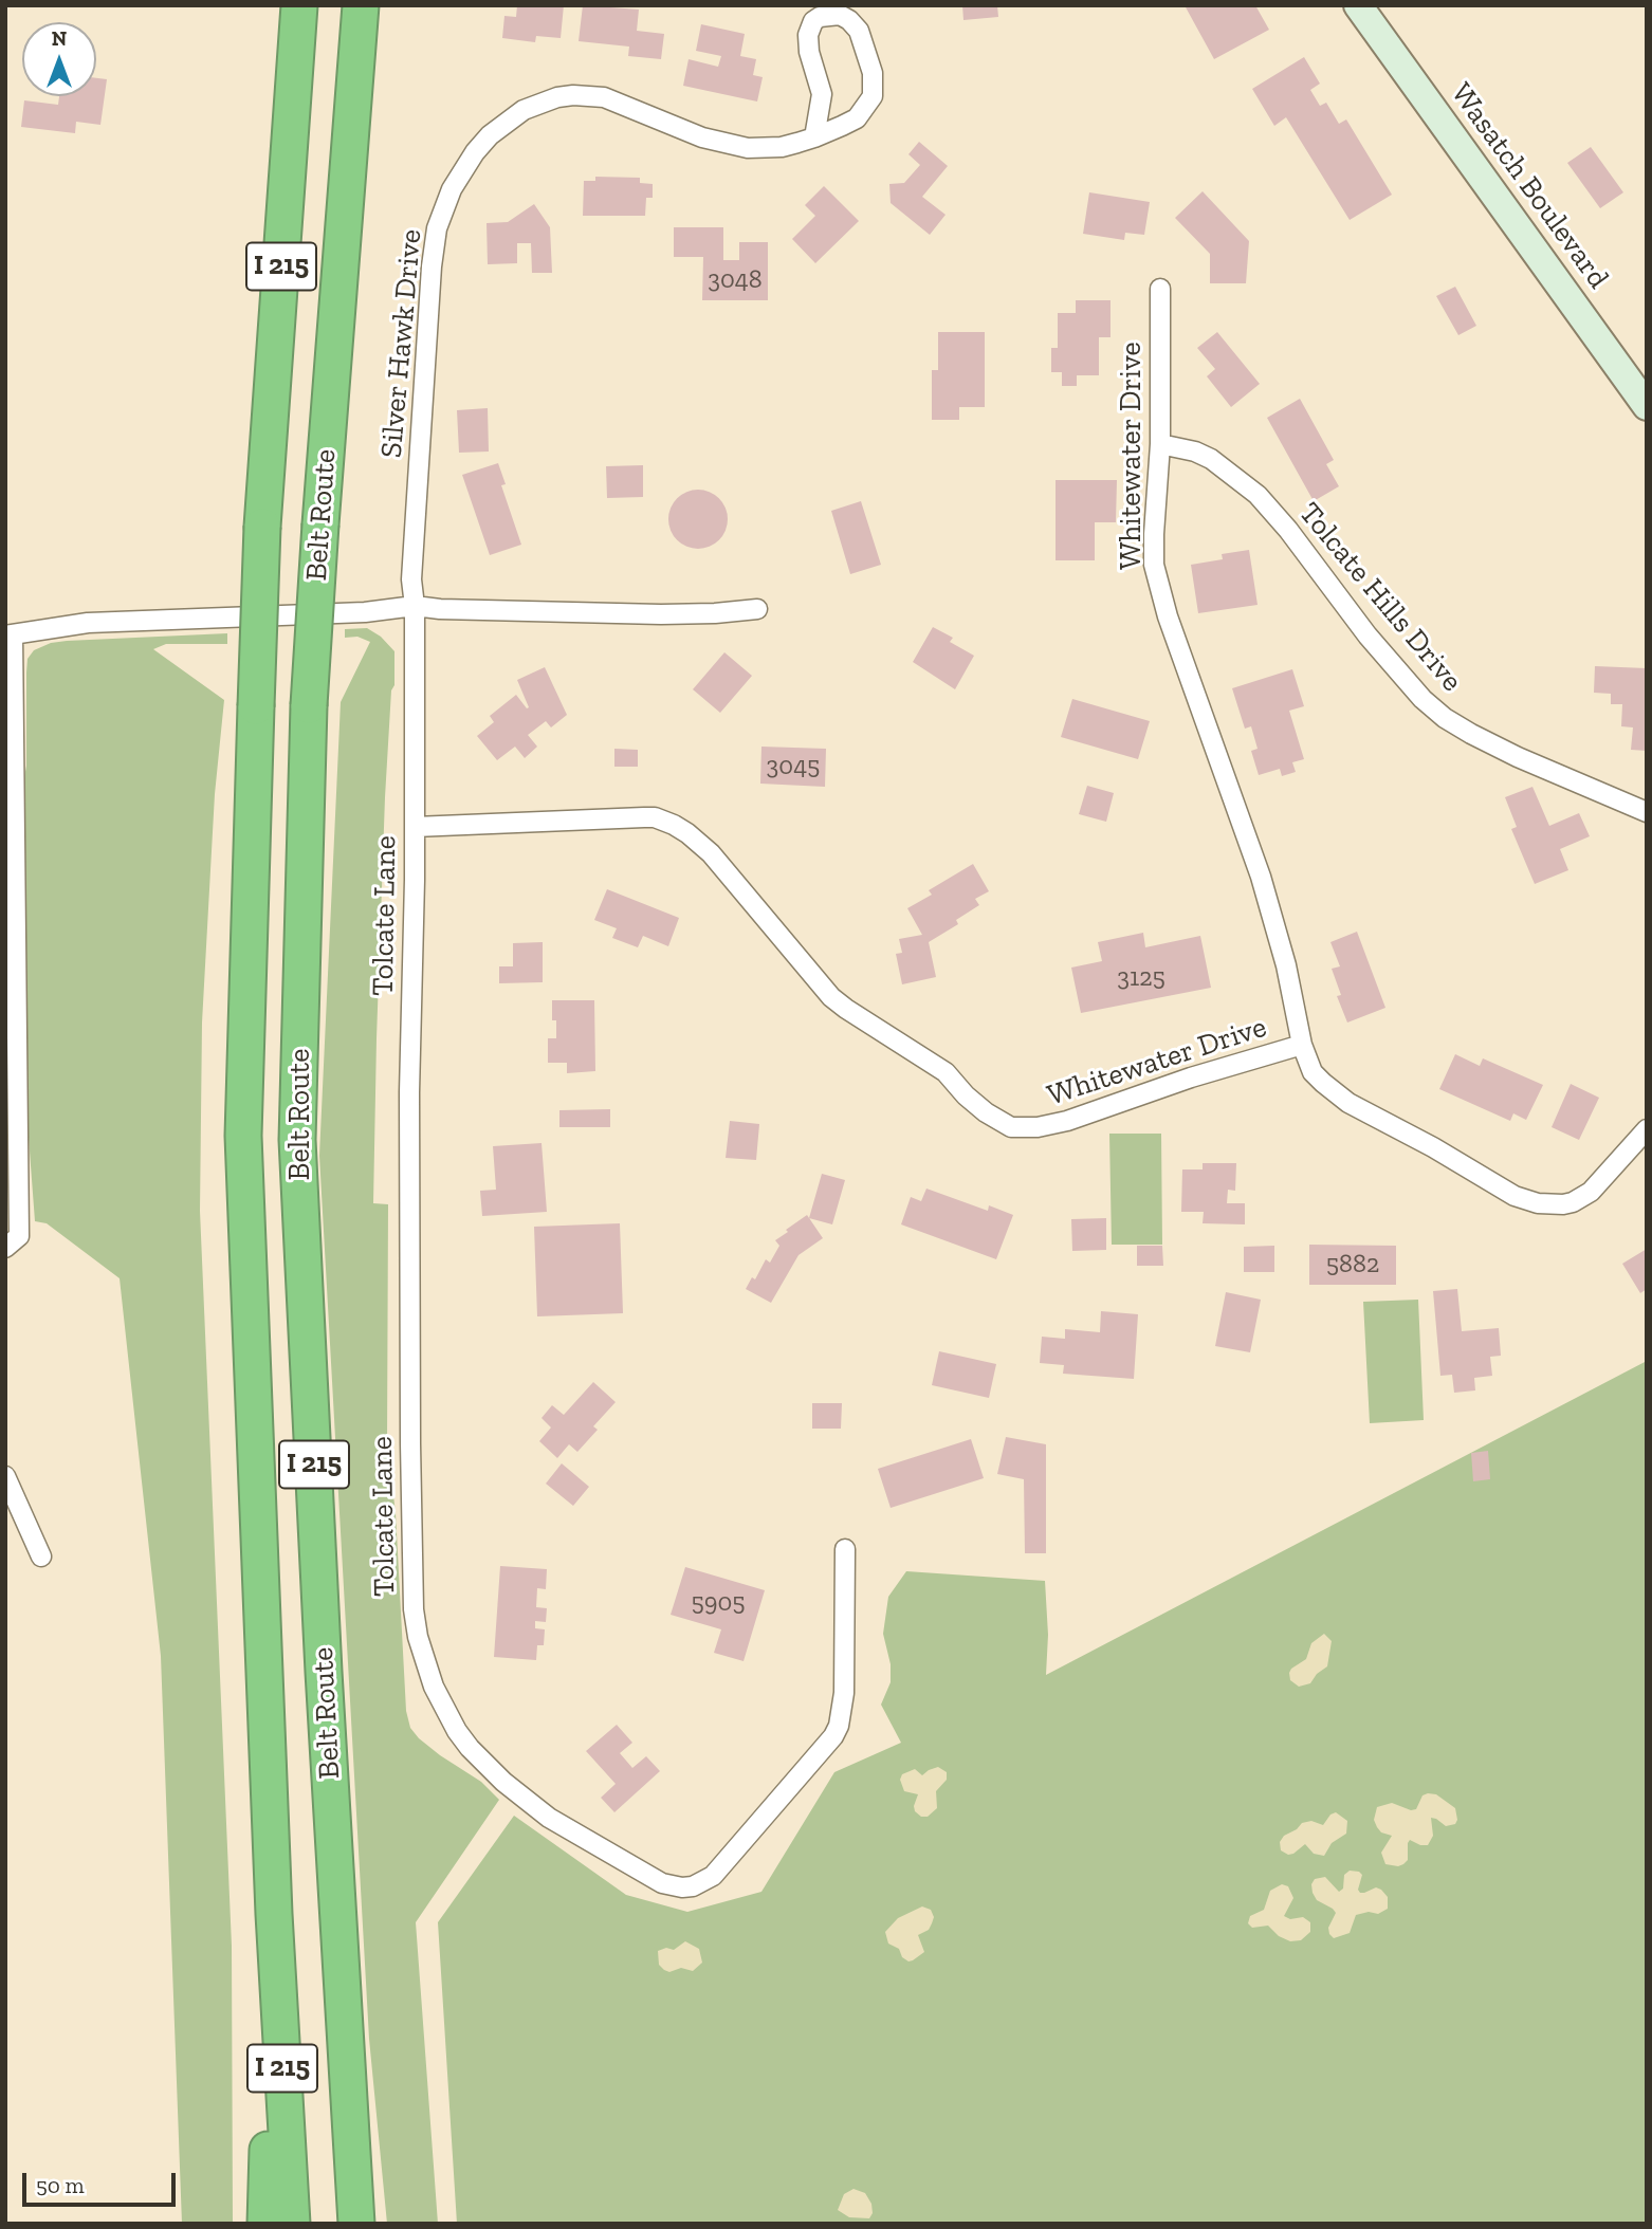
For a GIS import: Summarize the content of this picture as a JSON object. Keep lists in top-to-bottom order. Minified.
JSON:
{"streets":{"highway":["I 215","Belt Route"],"street":["Wasatch Boulevard","Silver Hawk Drive","Whitewater Drive","Tolcate Hills Drive","Tolcate Lane"]},"crossings":[["Silver Hawk Drive","Tolcate Lane"],["Whitewater Drive","Tolcate Hills Drive"],["Whitewater Drive","Tolcate Lane"]],"house_numbers":["3048","3045","3125","5882","5905"],"scale_bar":"50 m","north":"top"}
